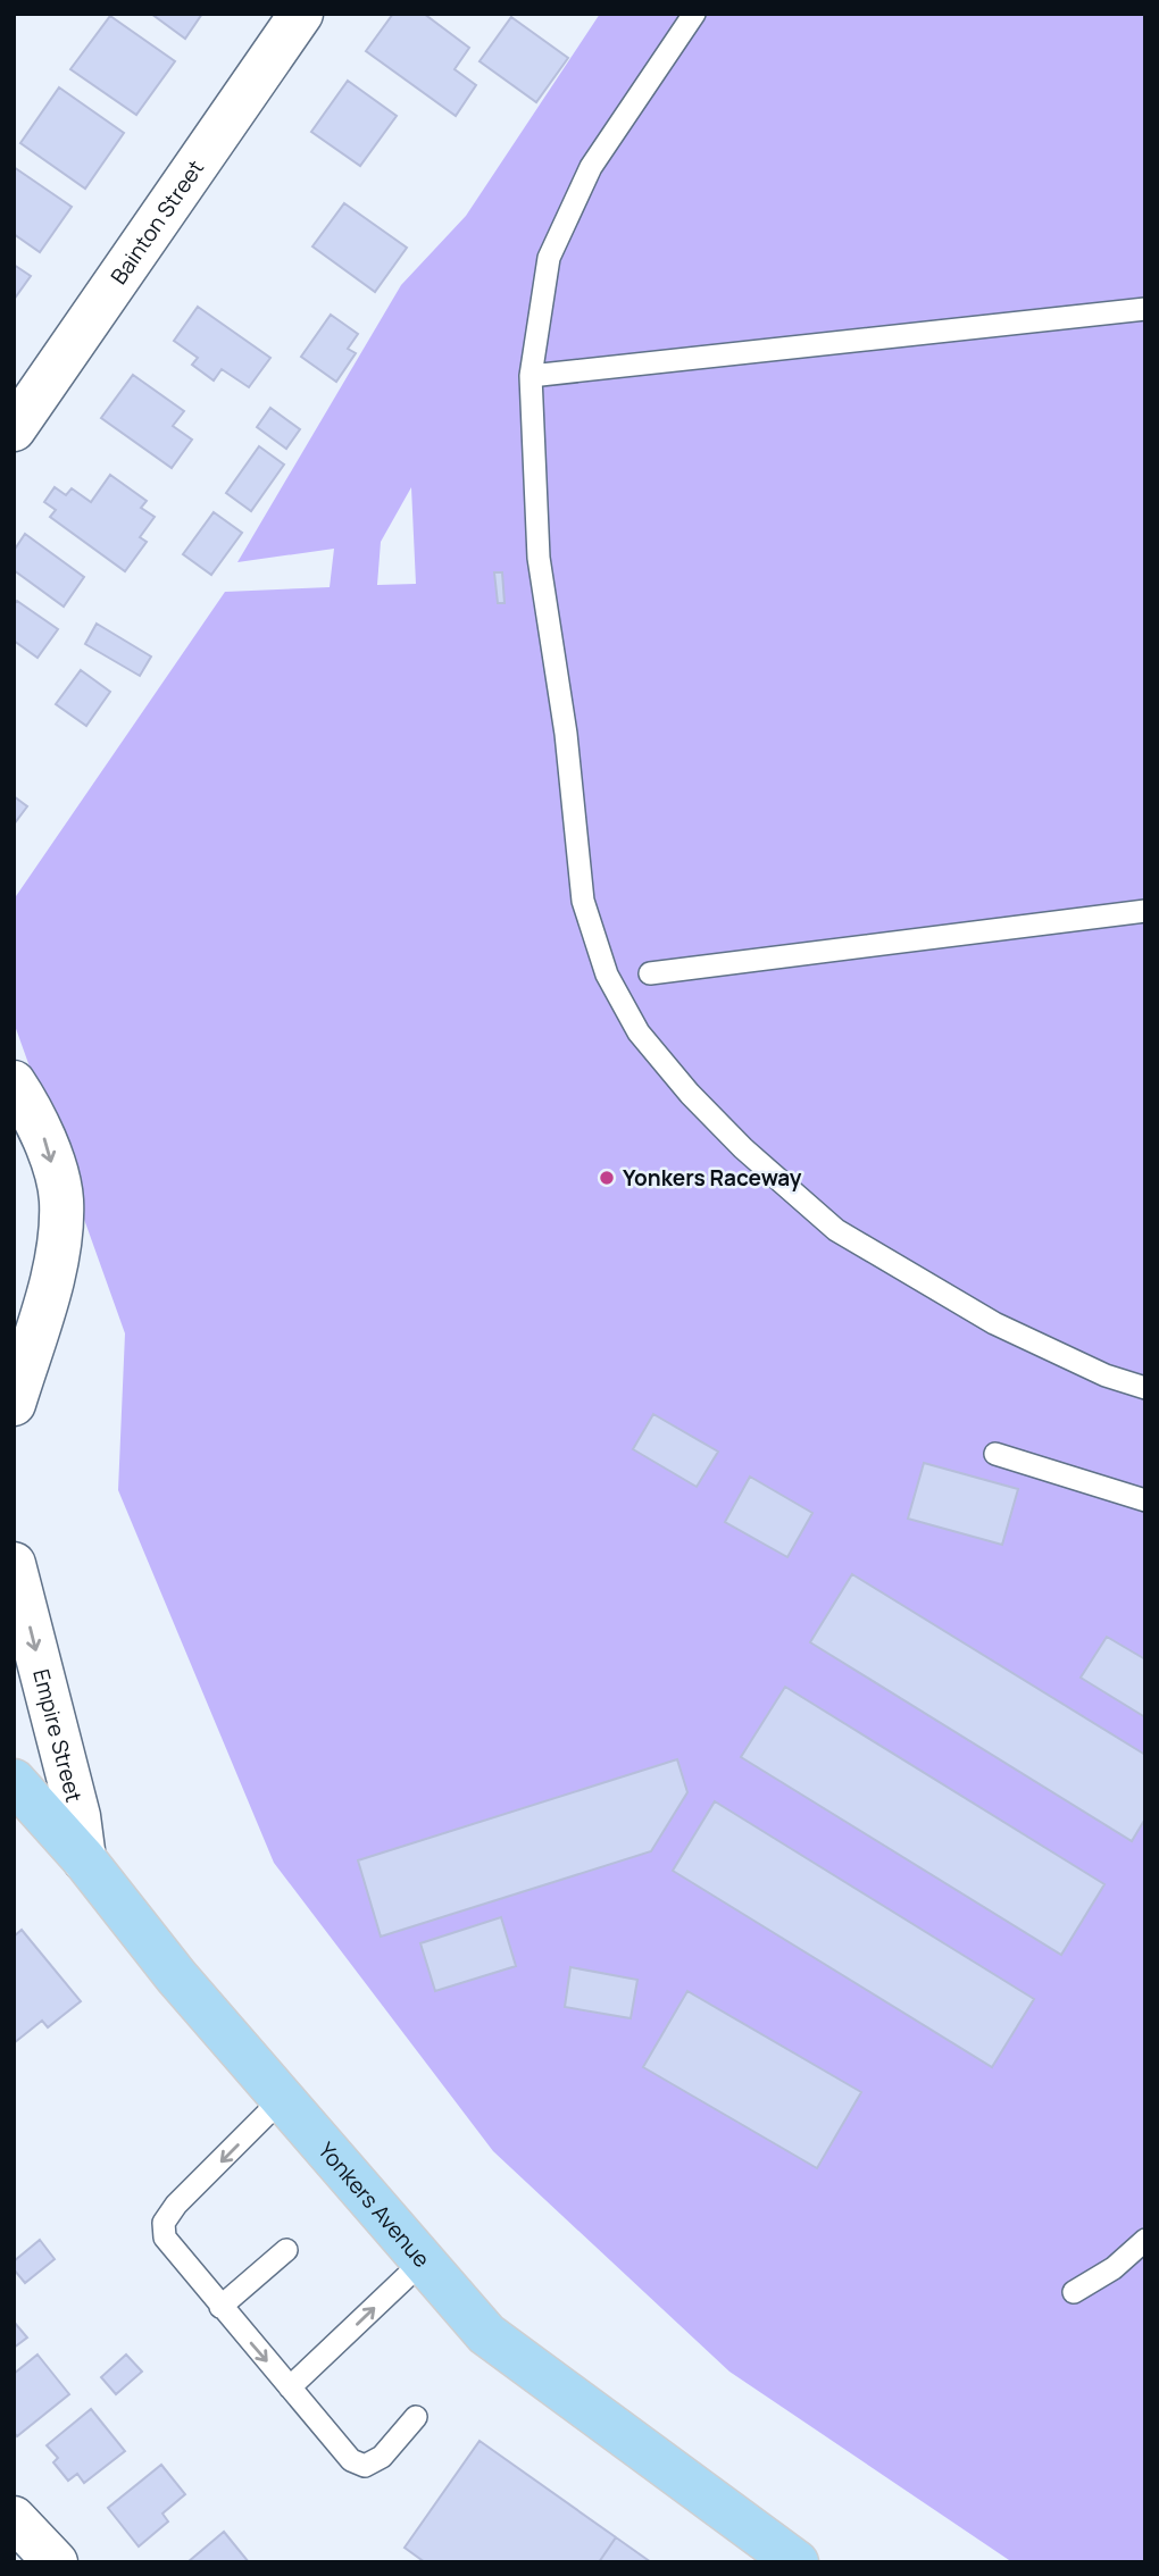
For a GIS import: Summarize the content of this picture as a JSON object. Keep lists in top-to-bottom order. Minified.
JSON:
{"streets":{"main road":["Yonkers Avenue"],"street":["Bainton Street","Empire Street"]},"crossings":[["Empire Street","Yonkers Avenue"]],"one_way":["Empire Street"],"places":["Yonkers Raceway"]}
